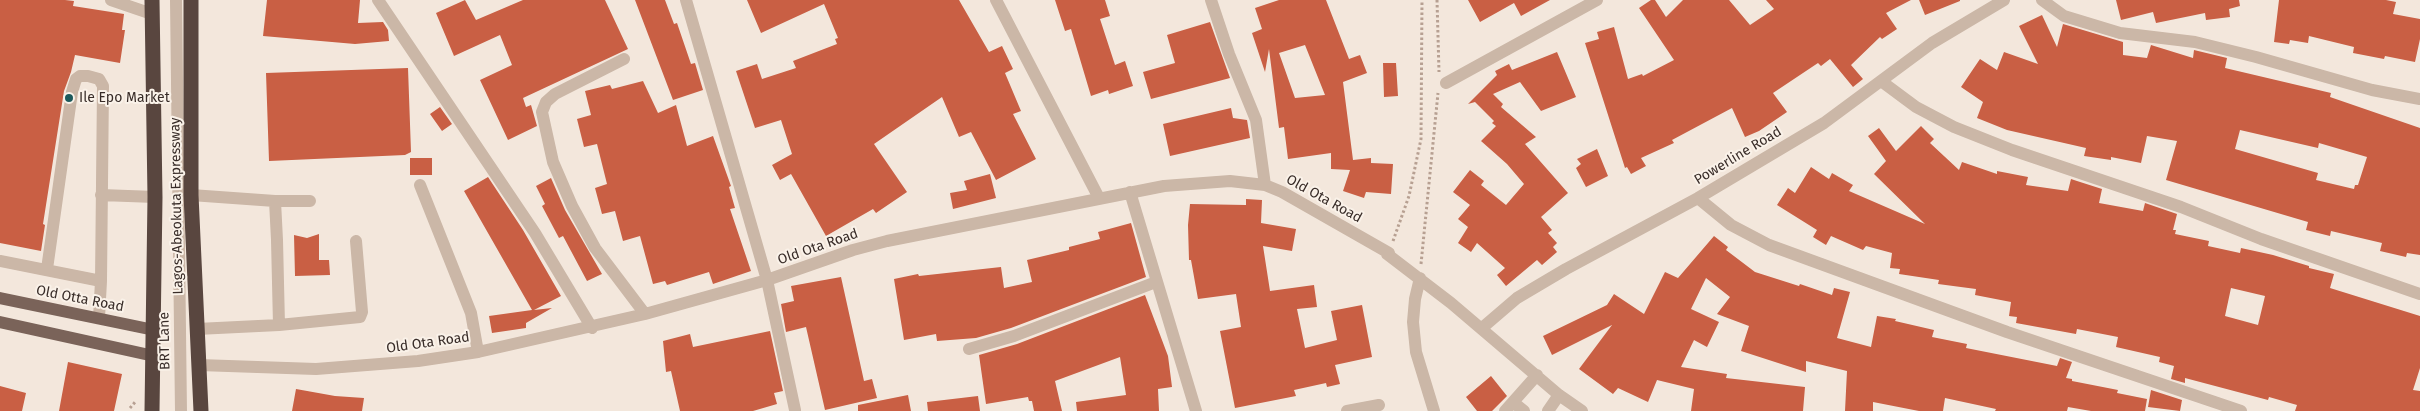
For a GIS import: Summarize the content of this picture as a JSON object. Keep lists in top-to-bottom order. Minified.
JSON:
{"streets":{"highway":["Lagos-Abeokuta Expressway"],"main road":["Old Otta Road"],"street":["Powerline Road","Old Ota Road","BRT Lane"]},"crossings":[["Powerline Road","Old Ota Road"],["Old Ota Road","Lagos-Abeokuta Expressway"],["Lagos-Abeokuta Expressway","Old Otta Road"]],"places":["Ile Epo Market"]}
